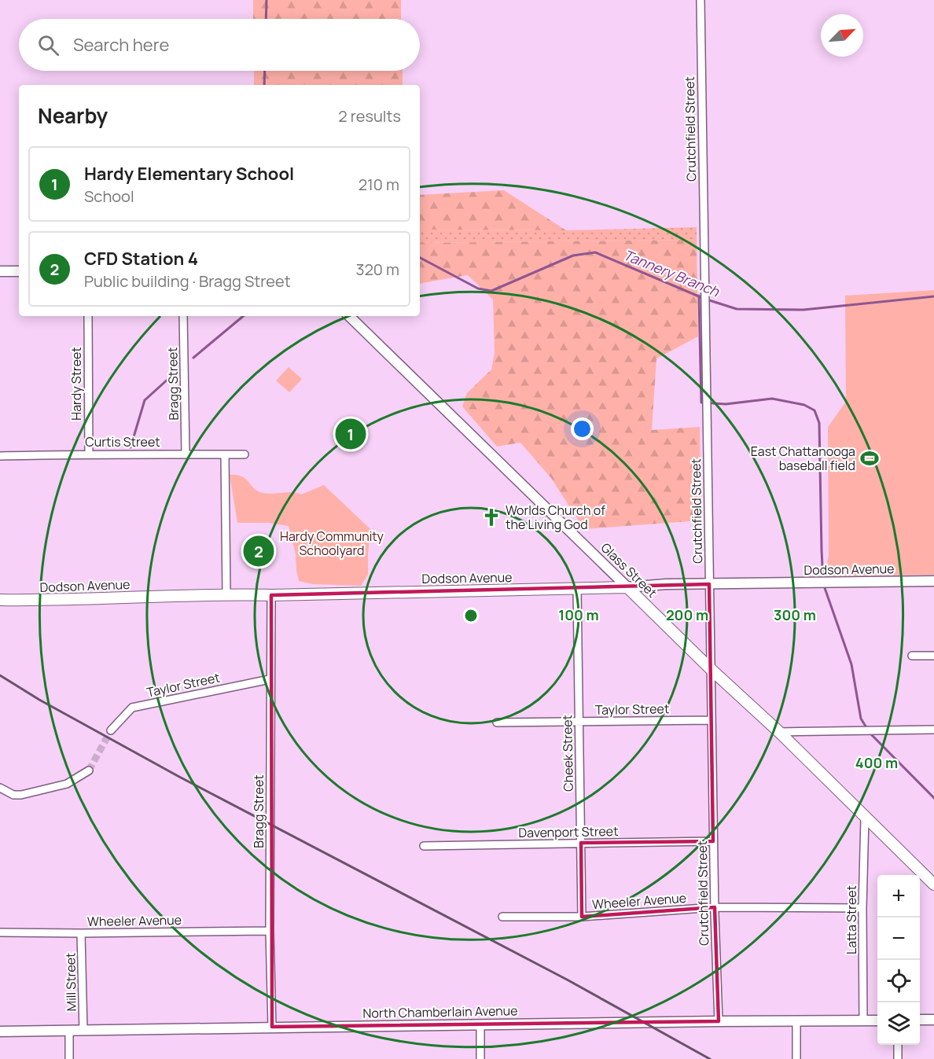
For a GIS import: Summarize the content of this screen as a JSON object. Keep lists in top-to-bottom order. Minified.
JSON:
{"streets":{"main road":["Dodson Avenue","Glass Street"],"street":["Crutchfield Street","Hardy Street","Bragg Street","Curtis Street","Taylor Street","Cheek Street","Davenport Street","Wheeler Avenue","Latta Street","Mill Street","North Chamberlain Avenue"]},"crossings":[["Crutchfield Street","Dodson Avenue"],["Crutchfield Street","Glass Street"],["Crutchfield Street","Taylor Street"],["Crutchfield Street","Davenport Street"],["Crutchfield Street","Wheeler Avenue"],["Crutchfield Street","North Chamberlain Avenue"],["Hardy Street","Curtis Street"],["Bragg Street","Curtis Street"],["Bragg Street","Dodson Avenue"],["Bragg Street","Taylor Street"],["Bragg Street","Wheeler Avenue"],["Bragg Street","North Chamberlain Avenue"],["Dodson Avenue","Glass Street"],["Dodson Avenue","Cheek Street"],["Glass Street","Latta Street"],["Taylor Street","Cheek Street"],["Cheek Street","Davenport Street"],["Cheek Street","Wheeler Avenue"],["Wheeler Avenue","Latta Street"],["Wheeler Avenue","Mill Street"],["Latta Street","North Chamberlain Avenue"],["Mill Street","North Chamberlain Avenue"]],"water":["Tannery Branch"],"parks":["Hardy Community Schoolyard"],"places":{"sports":["East Chattanooga baseball field"],"church":["Worlds Church of the Living God"]},"north":"top right","page":{"search":"Search here","heading":["Nearby","2 results"],"list":[{"mark":"1","name":"Hardy Elementary School","note":"School","value":"210 m"},{"mark":"2","name":"CFD Station 4","note":"Public building · Bragg Street","value":"320 m"}],"pins":["1","2"],"map_buttons":["+","−"]},"rings":["100 m","200 m","300 m","400 m"]}
